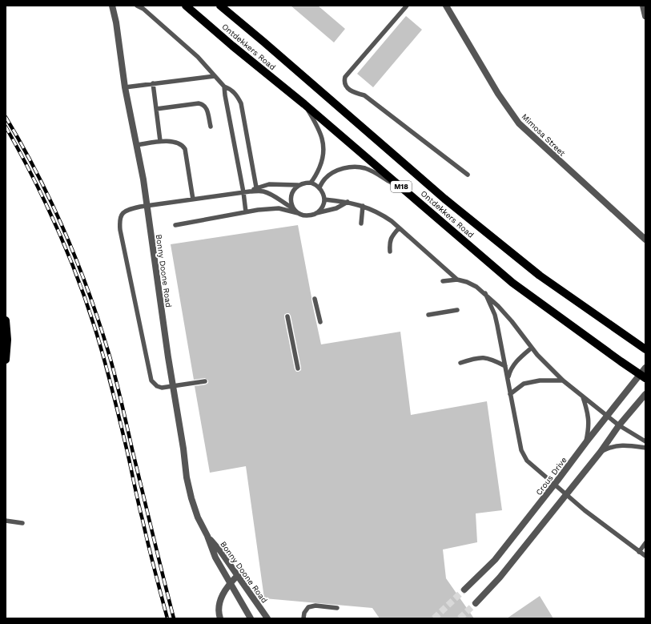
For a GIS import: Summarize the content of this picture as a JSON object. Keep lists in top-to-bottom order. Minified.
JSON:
{"streets":{"main road":["Ontdekkers Road","M18"],"street":["Mimosa Street","Bonny Doone Road","Crous Drive"]}}
